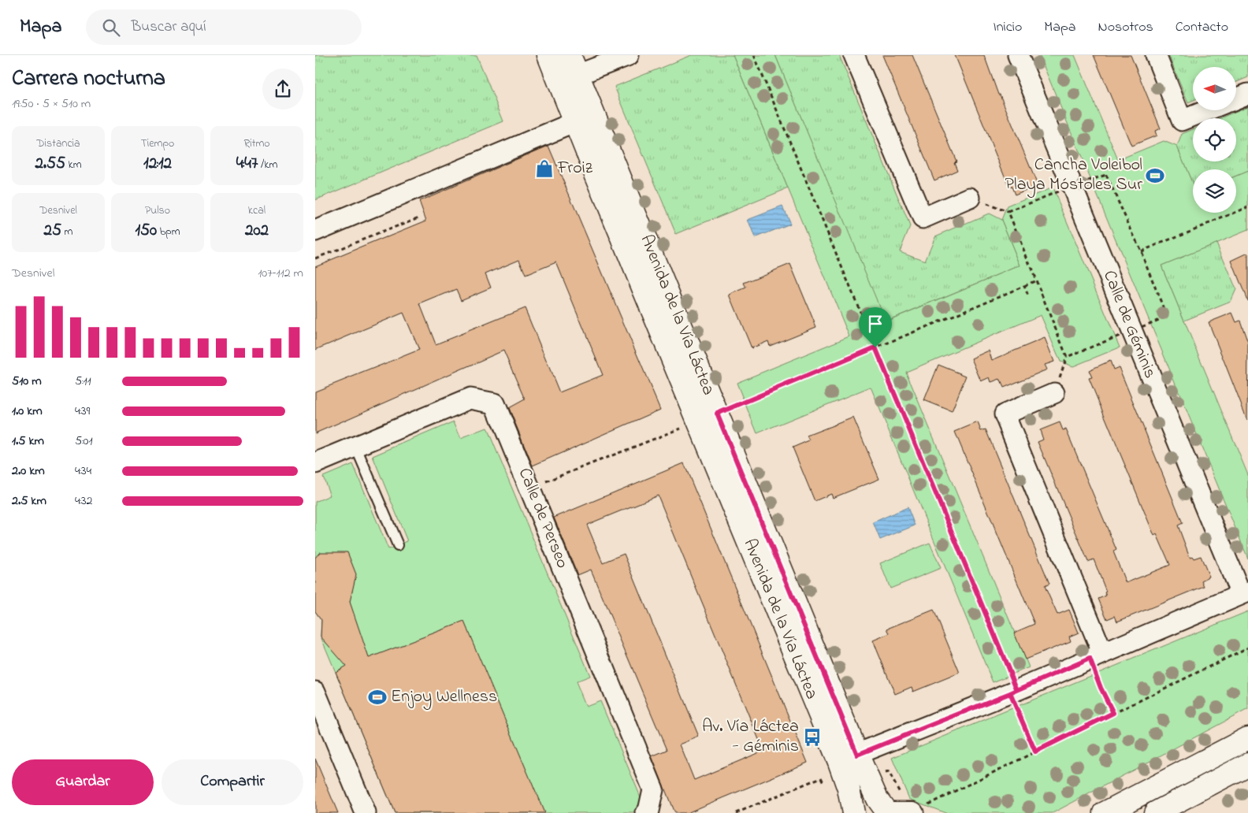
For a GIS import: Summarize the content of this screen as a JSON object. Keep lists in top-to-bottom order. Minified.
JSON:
{"streets":{"street":["Avenida de la Vía Láctea","Calle de Géminis","Calle de Perseo"]},"crossings":[["Avenida de la Vía Láctea","Calle de Géminis"]],"places":{"shop":["Froiz"],"sports":["Cancha Voleibol Playa Móstoles Sur","Enjoy Wellness"],"bus stop":["Av. Vía Láctea - Géminis"]},"north":"left","page":{"header":"Mapa","search":"Buscar aquí","nav":["Inicio","Mapa","Nosotros","Contacto"],"heading":["Carrera nocturna","19:50 · 5 × 510 m"],"stats":[["Distancia","2.55 km"],["Tiempo","12:12"],["Ritmo","4:47 /km"],["Desnivel","25 m"],["Pulso","150 bpm"],["kcal","202"]],"chart":["Desnivel","107–112 m"],"list":[{"name":"510 m","note":"5:11"},{"name":"1.0 km","note":"4:39"},{"name":"1.5 km","note":"5:01"},{"name":"2.0 km","note":"4:34"},{"name":"2.5 km","note":"4:32"}],"buttons":["Guardar","Compartir"]}}
